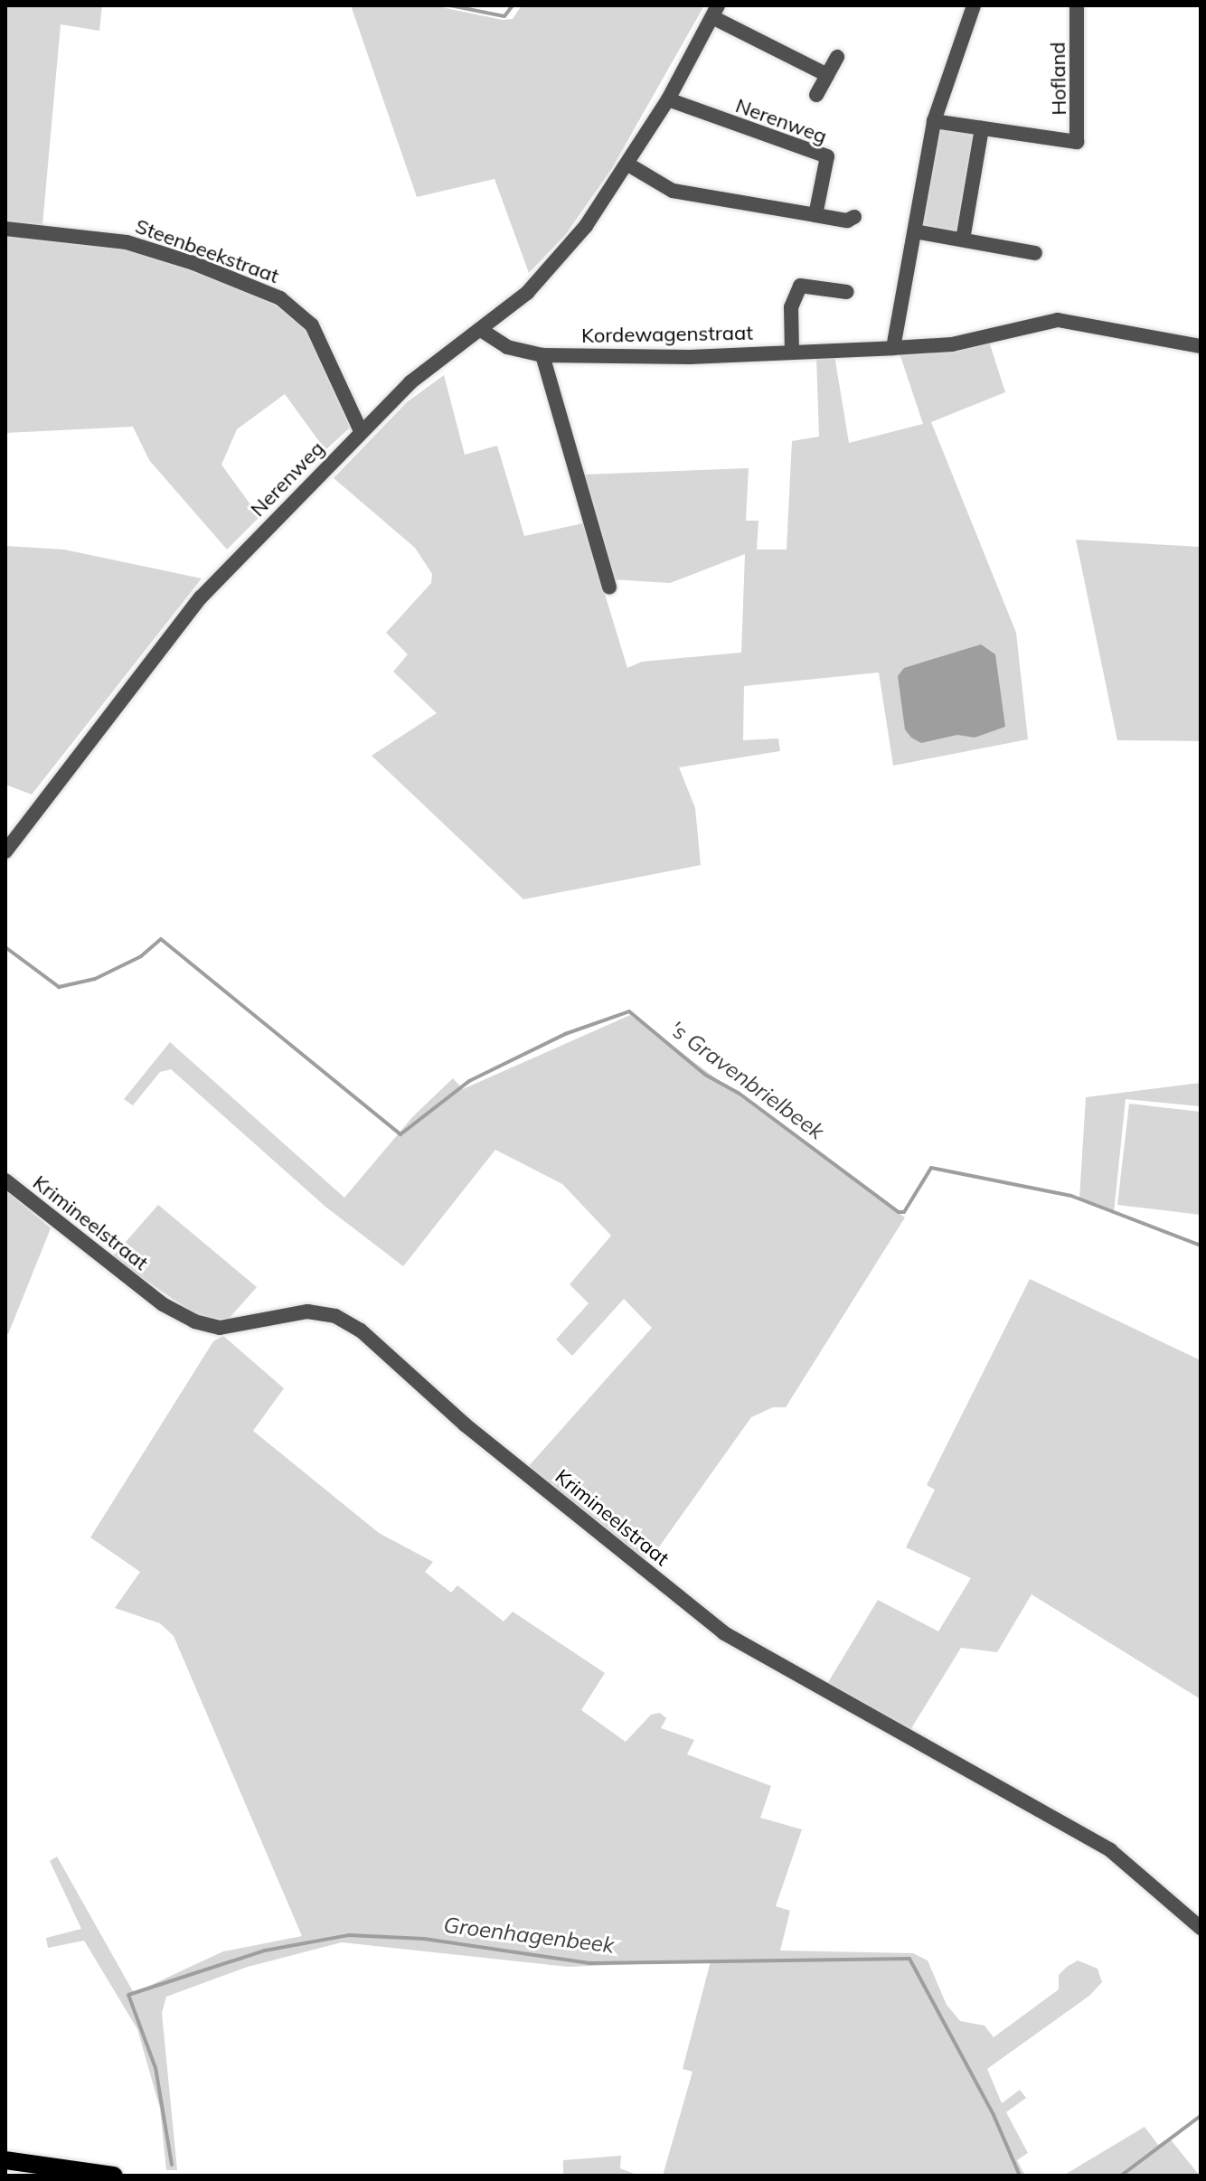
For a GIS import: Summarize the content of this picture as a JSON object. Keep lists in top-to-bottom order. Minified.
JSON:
{"streets":{"street":["Hofland","Nerenweg","Steenbeekstraat","Kordewagenstraat","Krimineelstraat"]},"crossings":[["Nerenweg","Steenbeekstraat"],["Nerenweg","Kordewagenstraat"]],"water":["'s Gravenbrielbeek","Groenhagenbeek"]}
